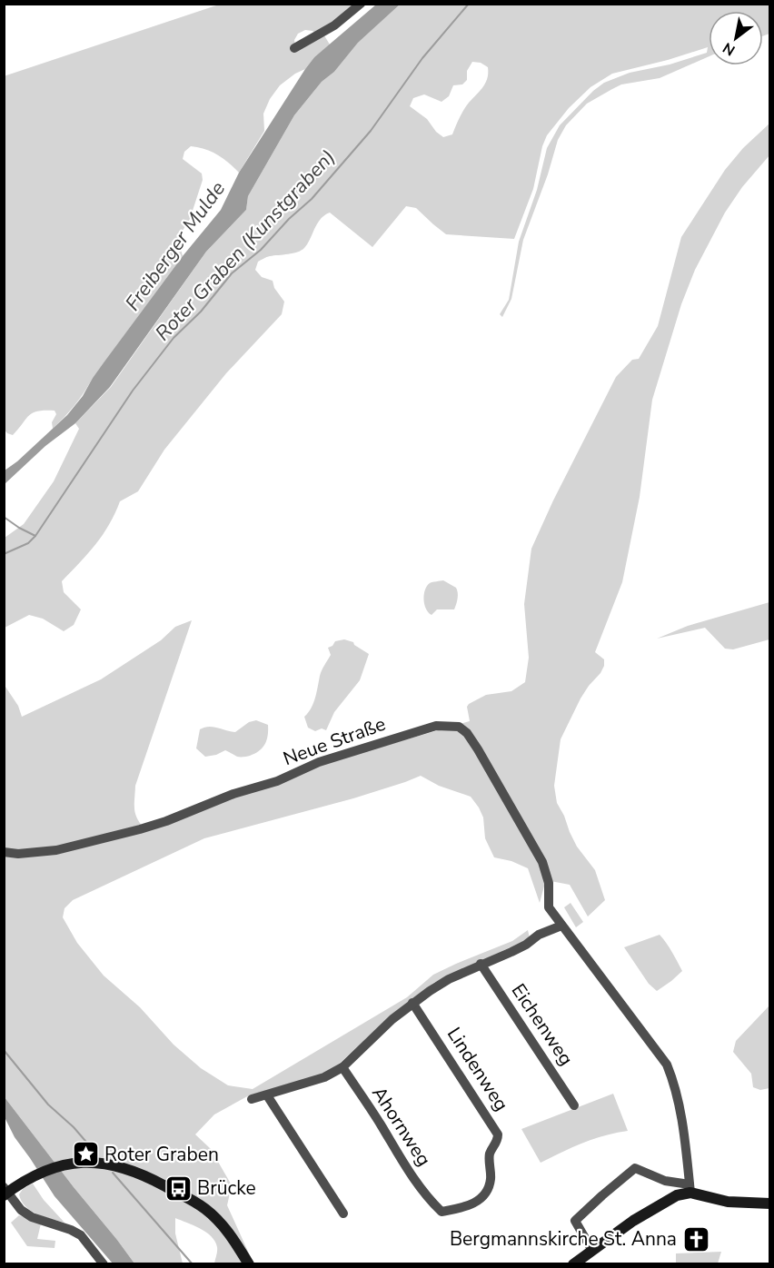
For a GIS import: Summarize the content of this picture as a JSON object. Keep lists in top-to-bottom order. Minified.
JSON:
{"streets":{"street":["Neue Straße","Eichenweg","Lindenweg","Ahornweg"]},"crossings":[["Lindenweg","Ahornweg"]],"water":["Roter Graben (Kunstgraben)","Freiberger Mulde"],"places":{"place":["Roter Graben"],"bus stop":["Brücke"],"church":["Bergmannskirche St. Anna"]},"north":"bottom left"}
